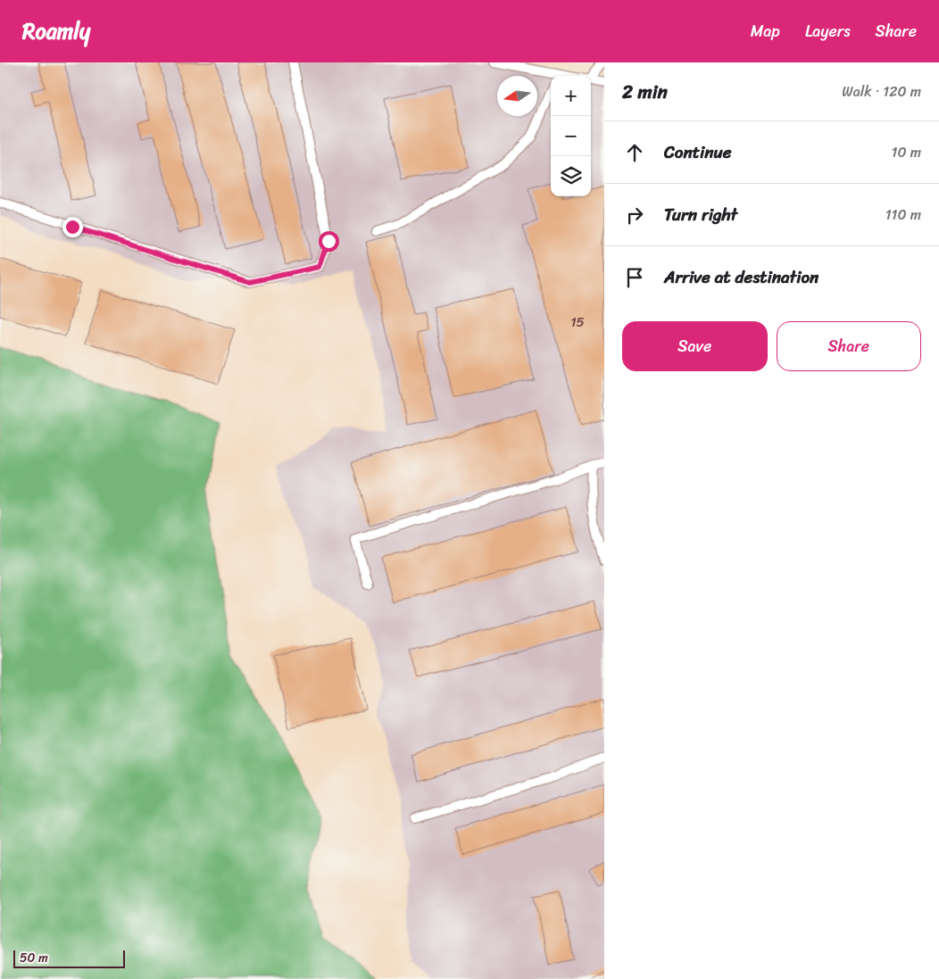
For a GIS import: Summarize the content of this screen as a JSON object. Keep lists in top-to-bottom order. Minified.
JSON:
{"house_numbers":["15"],"scale_bar":"50 m","north":"left","page":{"header":"Roamly","nav":["Map","Layers","Share"],"heading":["2 min","Walk · 120 m"],"map_buttons":["+","−"],"list":[["Continue","10 m"],["Turn right","110 m"],"Arrive at destination"],"buttons":["Save","Share"],"scale":"50 m"}}
